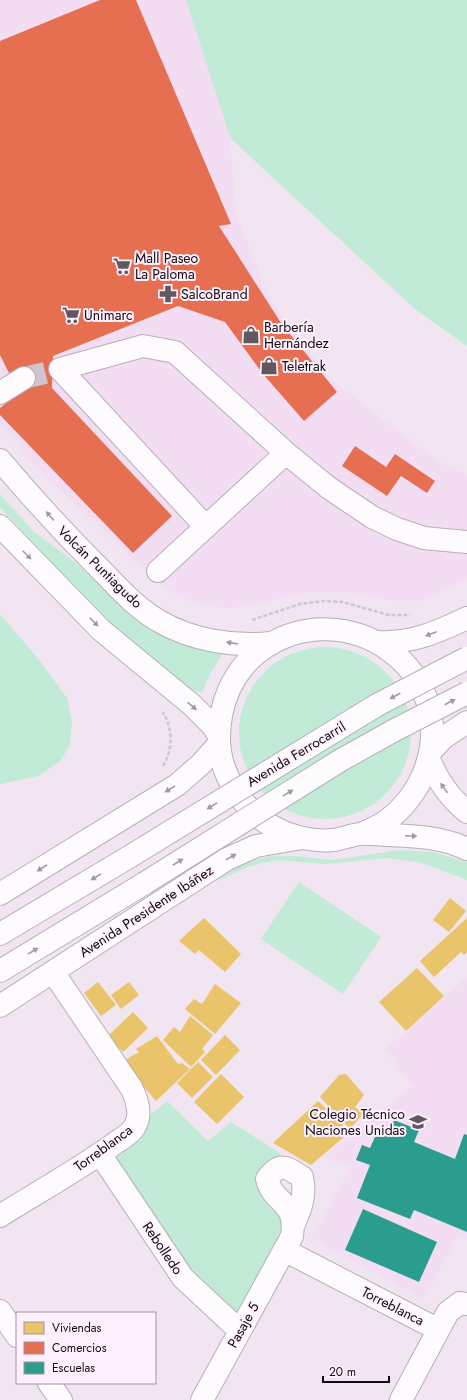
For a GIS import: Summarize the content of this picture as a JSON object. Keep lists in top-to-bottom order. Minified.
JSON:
{"streets":{"main road":["Volcán Puntiagudo","Avenida Ferrocarril","Avenida Presidente Ibáñez","Torreblanca","Rebolledo","Pasaje 5"]},"crossings":[["Volcán Puntiagudo","Avenida Presidente Ibáñez"],["Avenida Ferrocarril","Avenida Presidente Ibáñez"],["Avenida Presidente Ibáñez","Torreblanca"],["Torreblanca","Rebolledo"],["Torreblanca","Pasaje 5"],["Rebolledo","Pasaje 5"]],"places":{"supermarket":["Mall Paseo La Paloma","Unimarc"],"pharmacy":["SalcoBrand"],"shop":["Barbería Hernández","Teletrak"],"school or university":["Colegio Técnico Naciones Unidas"]},"legend":["Viviendas","Comercios","Escuelas"],"scale_bar":"20 m"}
